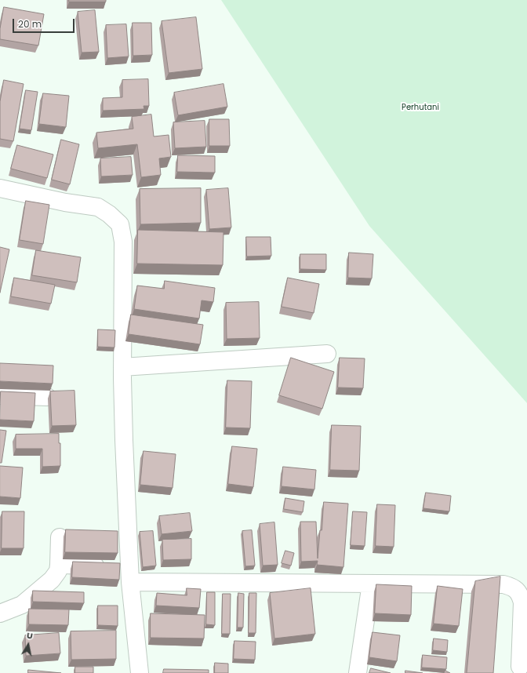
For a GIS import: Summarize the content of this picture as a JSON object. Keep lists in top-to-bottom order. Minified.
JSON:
{"parks":["Perhutani"],"scale_bar":"20 m","north":"top"}
